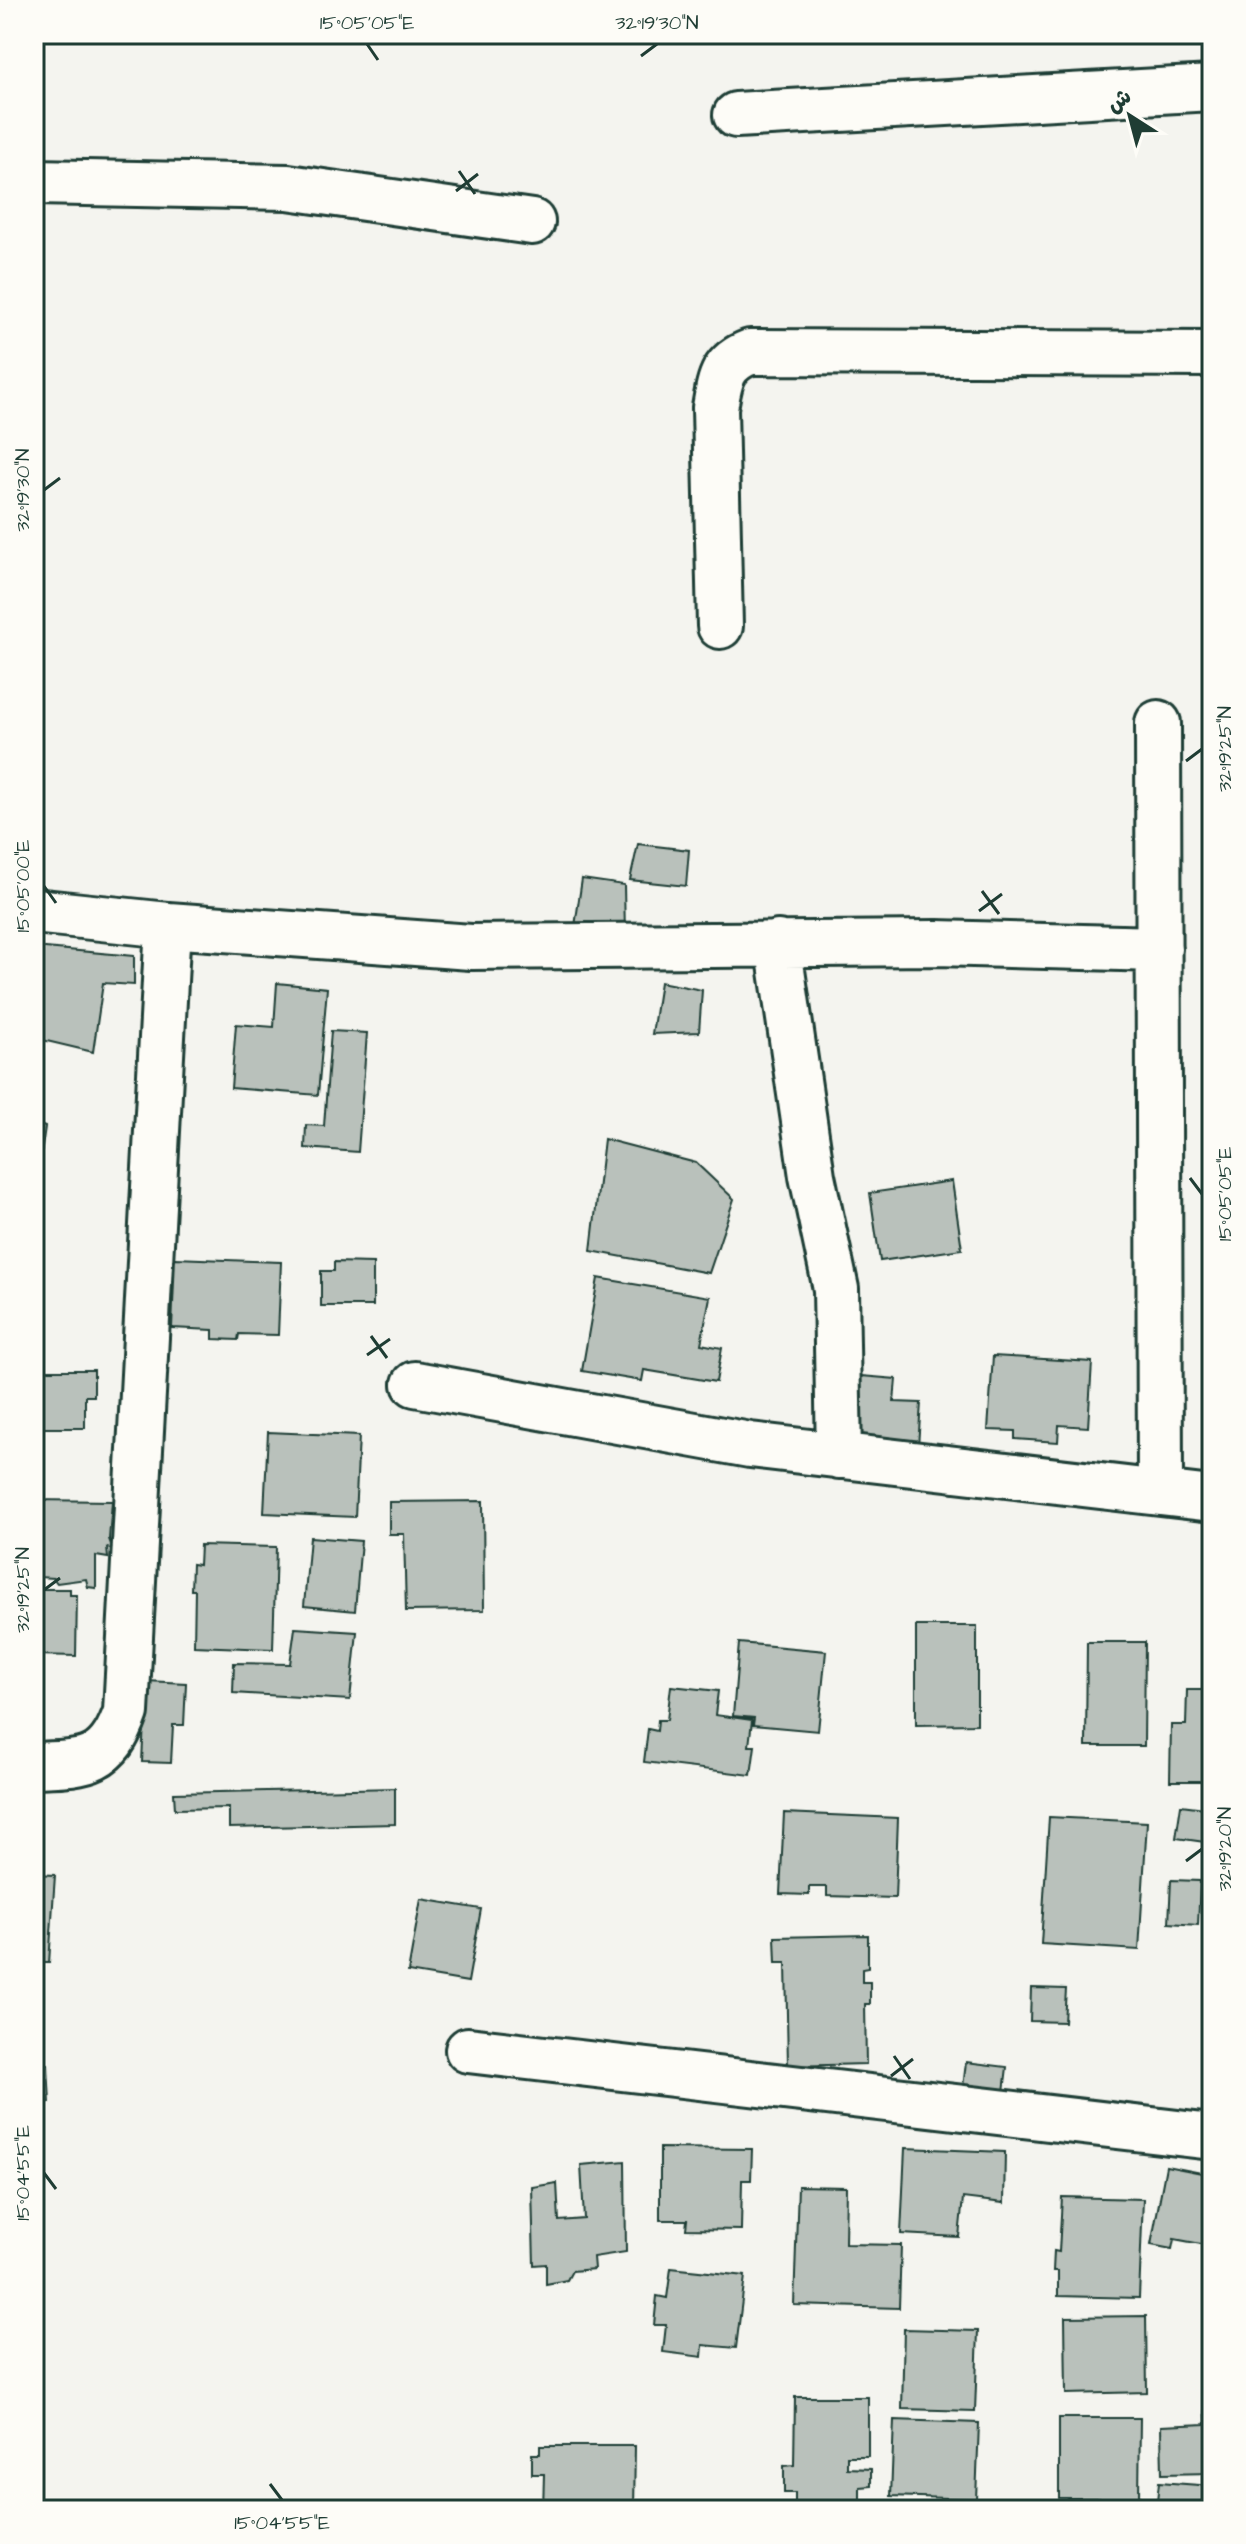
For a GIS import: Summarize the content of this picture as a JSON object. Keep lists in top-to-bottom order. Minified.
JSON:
{"north":"top left","coordinates":["15°05'05\"E","32°19'30\"N","32°19'25\"N","15°05'00\"E","32°19'20\"N","15°04'55\"E"]}
